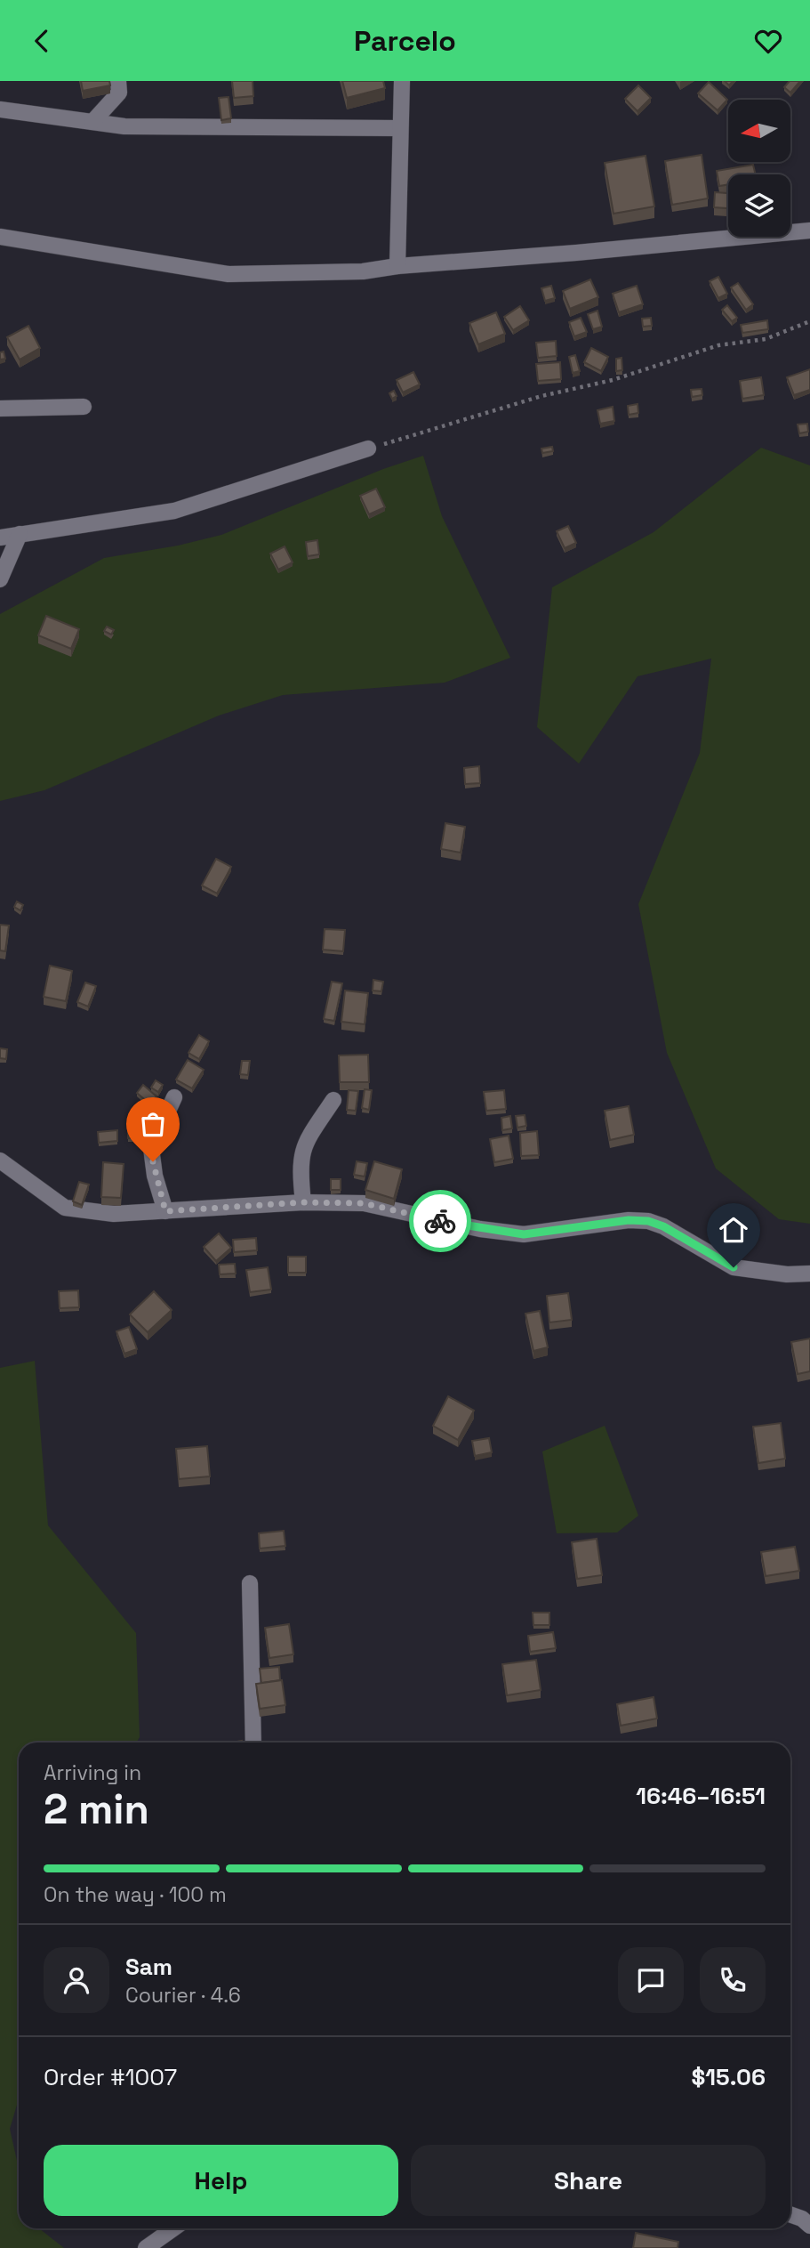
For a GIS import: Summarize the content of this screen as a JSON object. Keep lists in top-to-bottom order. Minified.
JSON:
{"north":"left","page":{"header":"Parcelo","heading":["2 min","Arriving in","16:46–16:51"],"panel":["Sam","Courier · 4.6","Order #1007","$15.06"],"bar":"On the way · 100 m","buttons":["Help","Share"]}}
